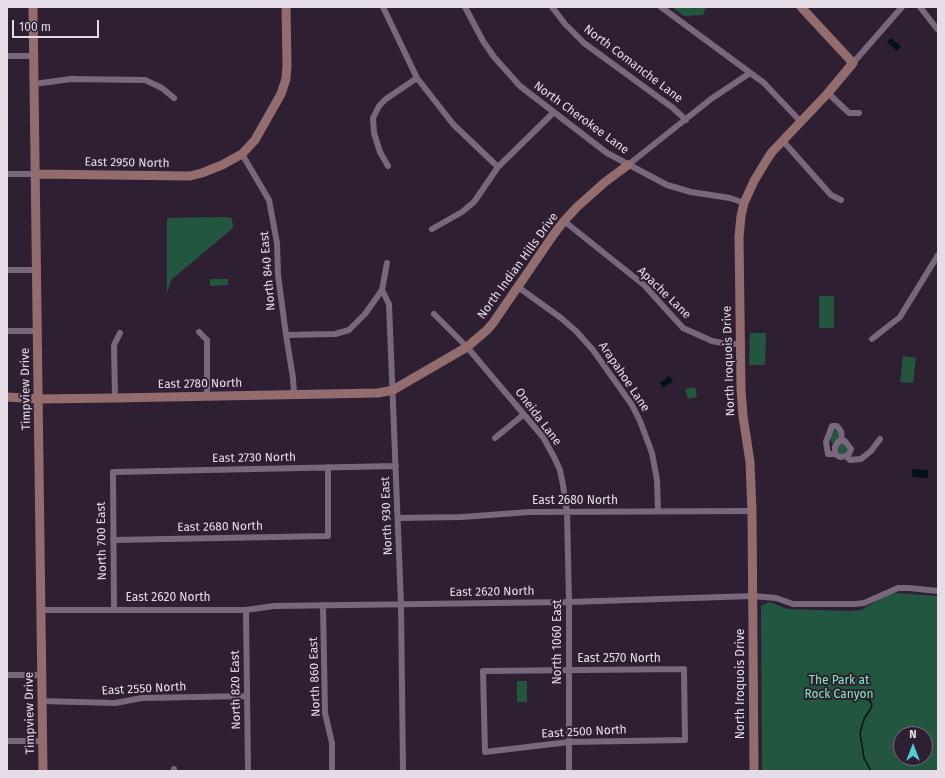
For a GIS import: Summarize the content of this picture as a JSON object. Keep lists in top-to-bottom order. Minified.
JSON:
{"streets":{"street":["North Comanche Lane","North Cherokee Lane","East 2950 North","North Indian Hills Drive","North 840 East","Apache Lane","North Iroquois Drive","Arapahoe Lane","East 2780 North","Timpview Drive","Oneida Lane","East 2730 North","East 2680 North","North 930 East","North 700 East","East 2620 North","North 1060 East","East 2570 North","North 860 East","East 2550 North","North 820 East","East 2500 North"]},"crossings":[["North Comanche Lane","North Indian Hills Drive"],["North Cherokee Lane","North Indian Hills Drive"],["North Cherokee Lane","North Iroquois Drive"],["East 2950 North","North 840 East"],["East 2950 North","Timpview Drive"],["North Indian Hills Drive","Apache Lane"],["North Indian Hills Drive","Arapahoe Lane"],["North Indian Hills Drive","East 2780 North"],["North Indian Hills Drive","Oneida Lane"],["North Indian Hills Drive","North 930 East"],["North 840 East","East 2780 North"],["Apache Lane","North Iroquois Drive"],["North Iroquois Drive","East 2680 North"],["North Iroquois Drive","East 2620 North"],["Arapahoe Lane","East 2680 North"],["East 2780 North","Timpview Drive"],["East 2780 North","North 930 East"],["Timpview Drive","East 2620 North"],["Timpview Drive","East 2550 North"],["Oneida Lane","East 2680 North"],["Oneida Lane","North 1060 East"],["East 2730 North","East 2680 North"],["East 2730 North","North 930 East"],["East 2730 North","North 700 East"],["East 2680 North","North 930 East"],["East 2680 North","North 700 East"],["East 2680 North","North 1060 East"],["North 930 East","East 2620 North"],["North 700 East","East 2620 North"],["East 2620 North","North 1060 East"],["East 2620 North","North 860 East"],["East 2620 North","North 820 East"],["North 1060 East","East 2570 North"],["North 1060 East","East 2500 North"],["East 2570 North","East 2500 North"],["East 2550 North","North 820 East"]],"parks":["The Park at Rock Canyon"],"scale_bar":"100 m","north":"top"}
